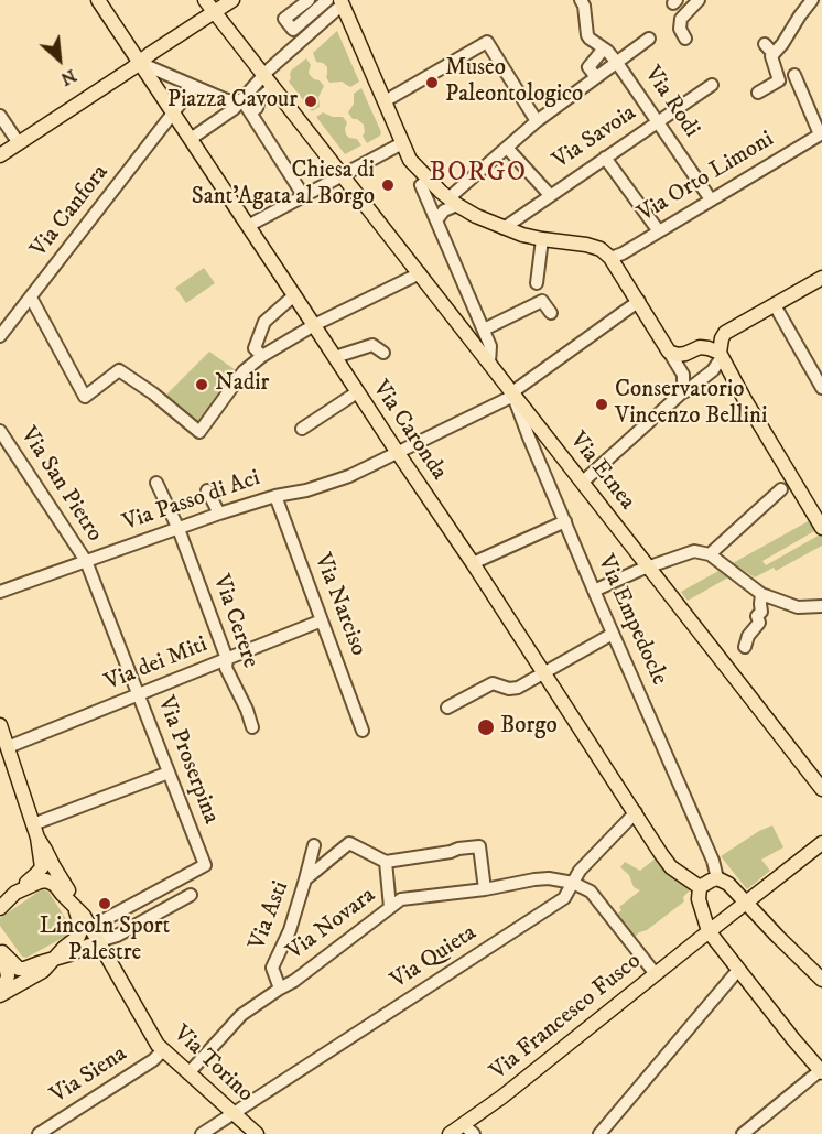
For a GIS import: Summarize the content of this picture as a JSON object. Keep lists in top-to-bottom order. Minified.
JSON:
{"streets":{"main road":["Via Caronda","Via Etnea","Via Francesco Fusco","Via Torino"],"street":["Via Rodi","Via Savoia","Via Orto Limoni","Via Canfora","Via San Pietro","Via Passo di Aci","Via Narciso","Via Empedocle","Via Cerere","Via dei Miti","Via Proserpina","Via Asti","Via Novara","Via Quieta","Via Siena"]},"crossings":[["Via Rodi","Via Savoia"],["Via Rodi","Via Orto Limoni"],["Via Canfora","Via Caronda"],["Via Caronda","Via Passo di Aci"],["Via Caronda","Via Quieta"],["Via Etnea","Via Passo di Aci"],["Via Etnea","Via Empedocle"],["Via San Pietro","Via Passo di Aci"],["Via San Pietro","Via Proserpina"],["Via Passo di Aci","Via Narciso"],["Via Passo di Aci","Via Empedocle"],["Via Passo di Aci","Via Cerere"],["Via Passo di Aci","Via Proserpina"],["Via Narciso","Via dei Miti"],["Via Cerere","Via dei Miti"],["Via dei Miti","Via Proserpina"],["Via Asti","Via Novara"],["Via Novara","Via Quieta"],["Via Novara","Via Torino"],["Via Quieta","Via Torino"],["Via Torino","Via Siena"]],"districts":["BORGO"],"places":["Museo Paleontologico","Piazza Cavour","Chiesa di Sant'Agata al Borgo","Nadir","Conservatorio Vincenzo Bellini","Borgo","Lincoln Sport Palestre"],"north":"bottom right"}
